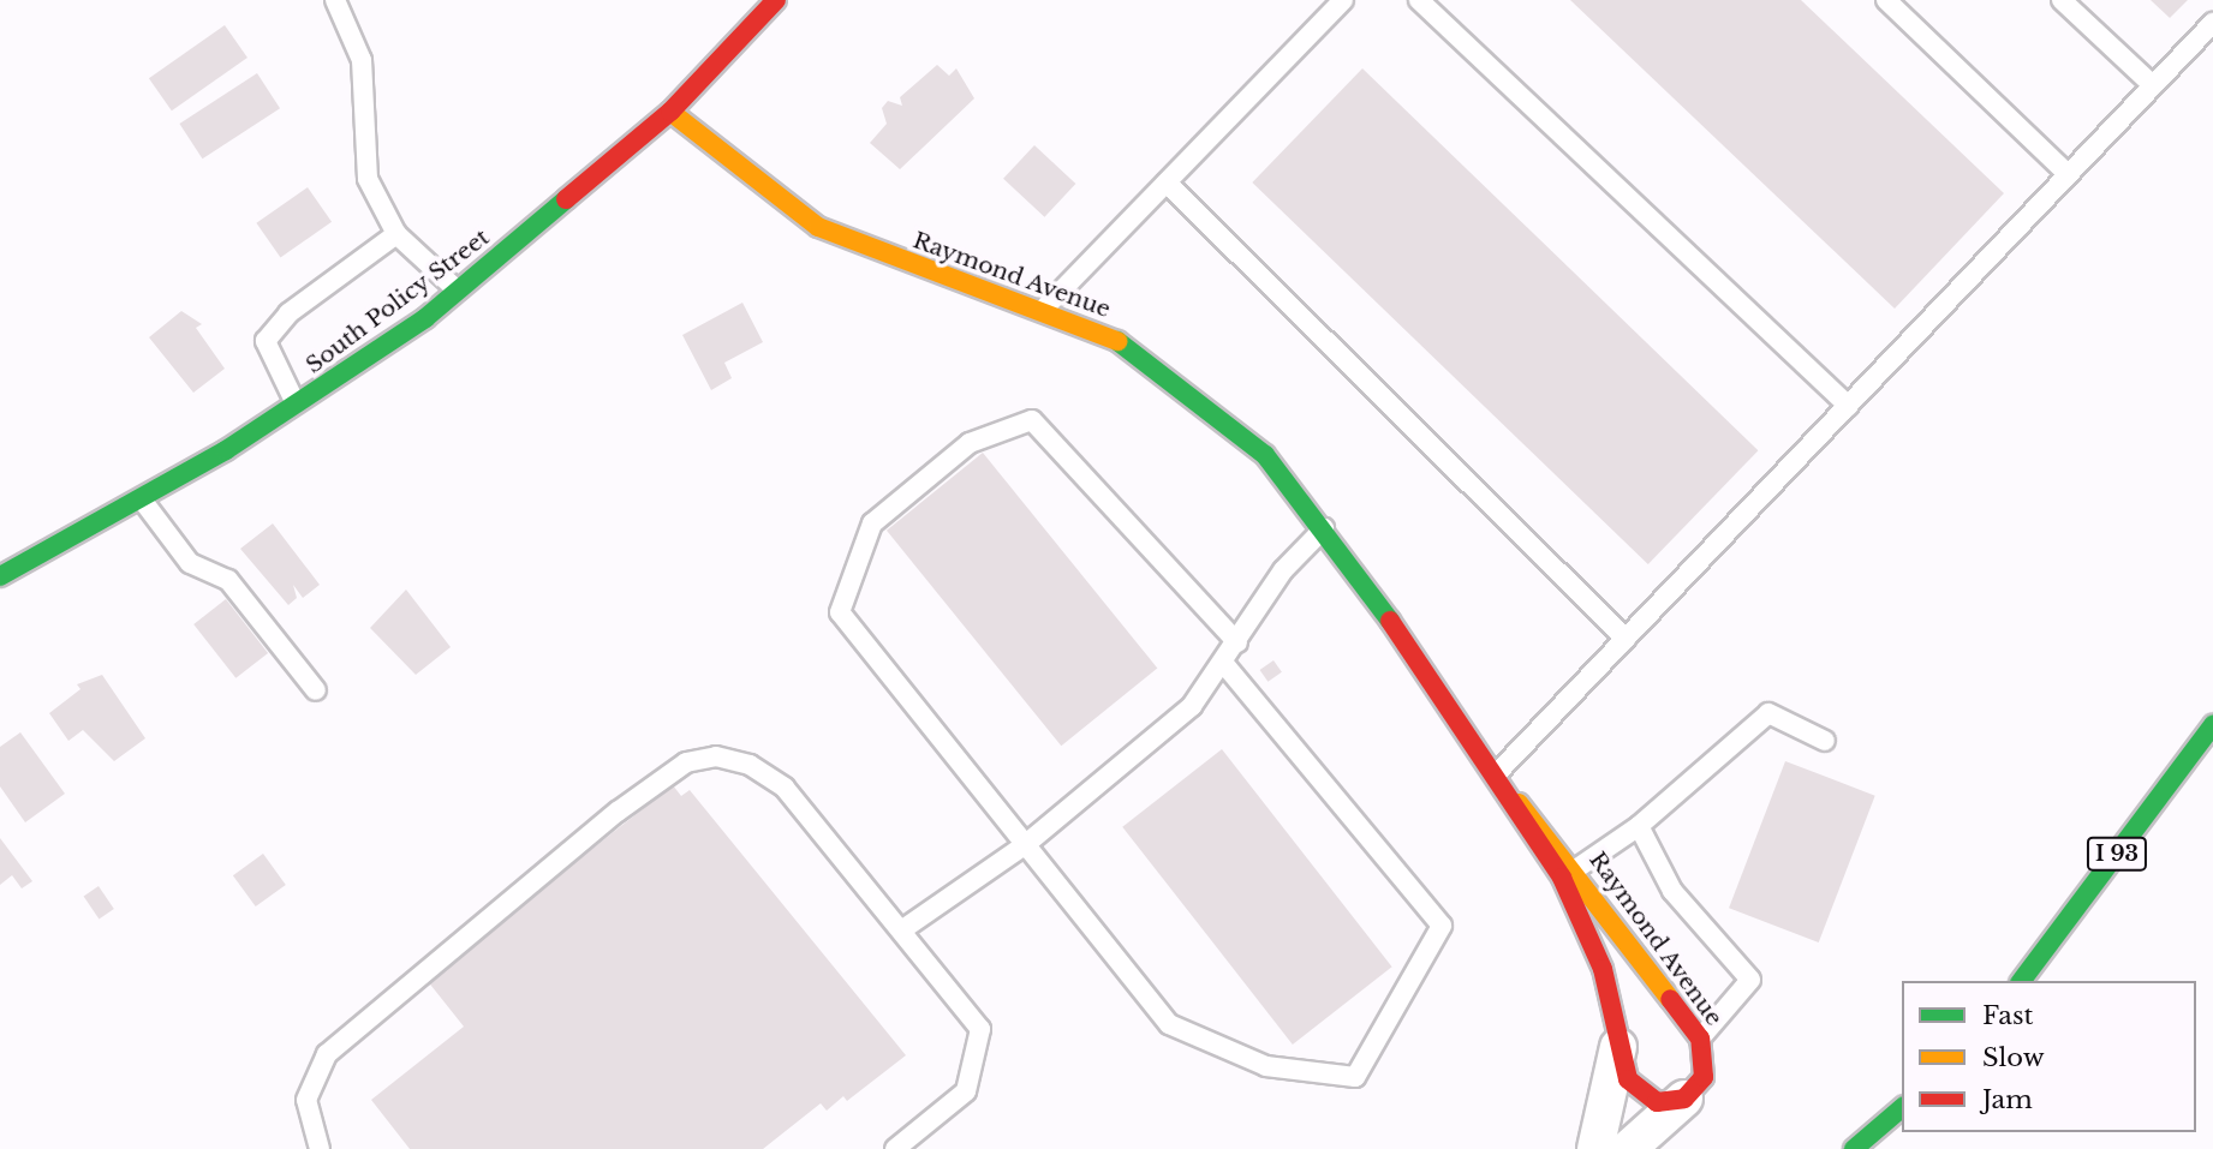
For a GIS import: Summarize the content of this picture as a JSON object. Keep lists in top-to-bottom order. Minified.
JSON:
{"streets":{"main road":["Raymond Avenue","South Policy Street","I 93"]},"crossings":[["Raymond Avenue","South Policy Street"]],"legend":["Fast","Slow","Jam"]}
